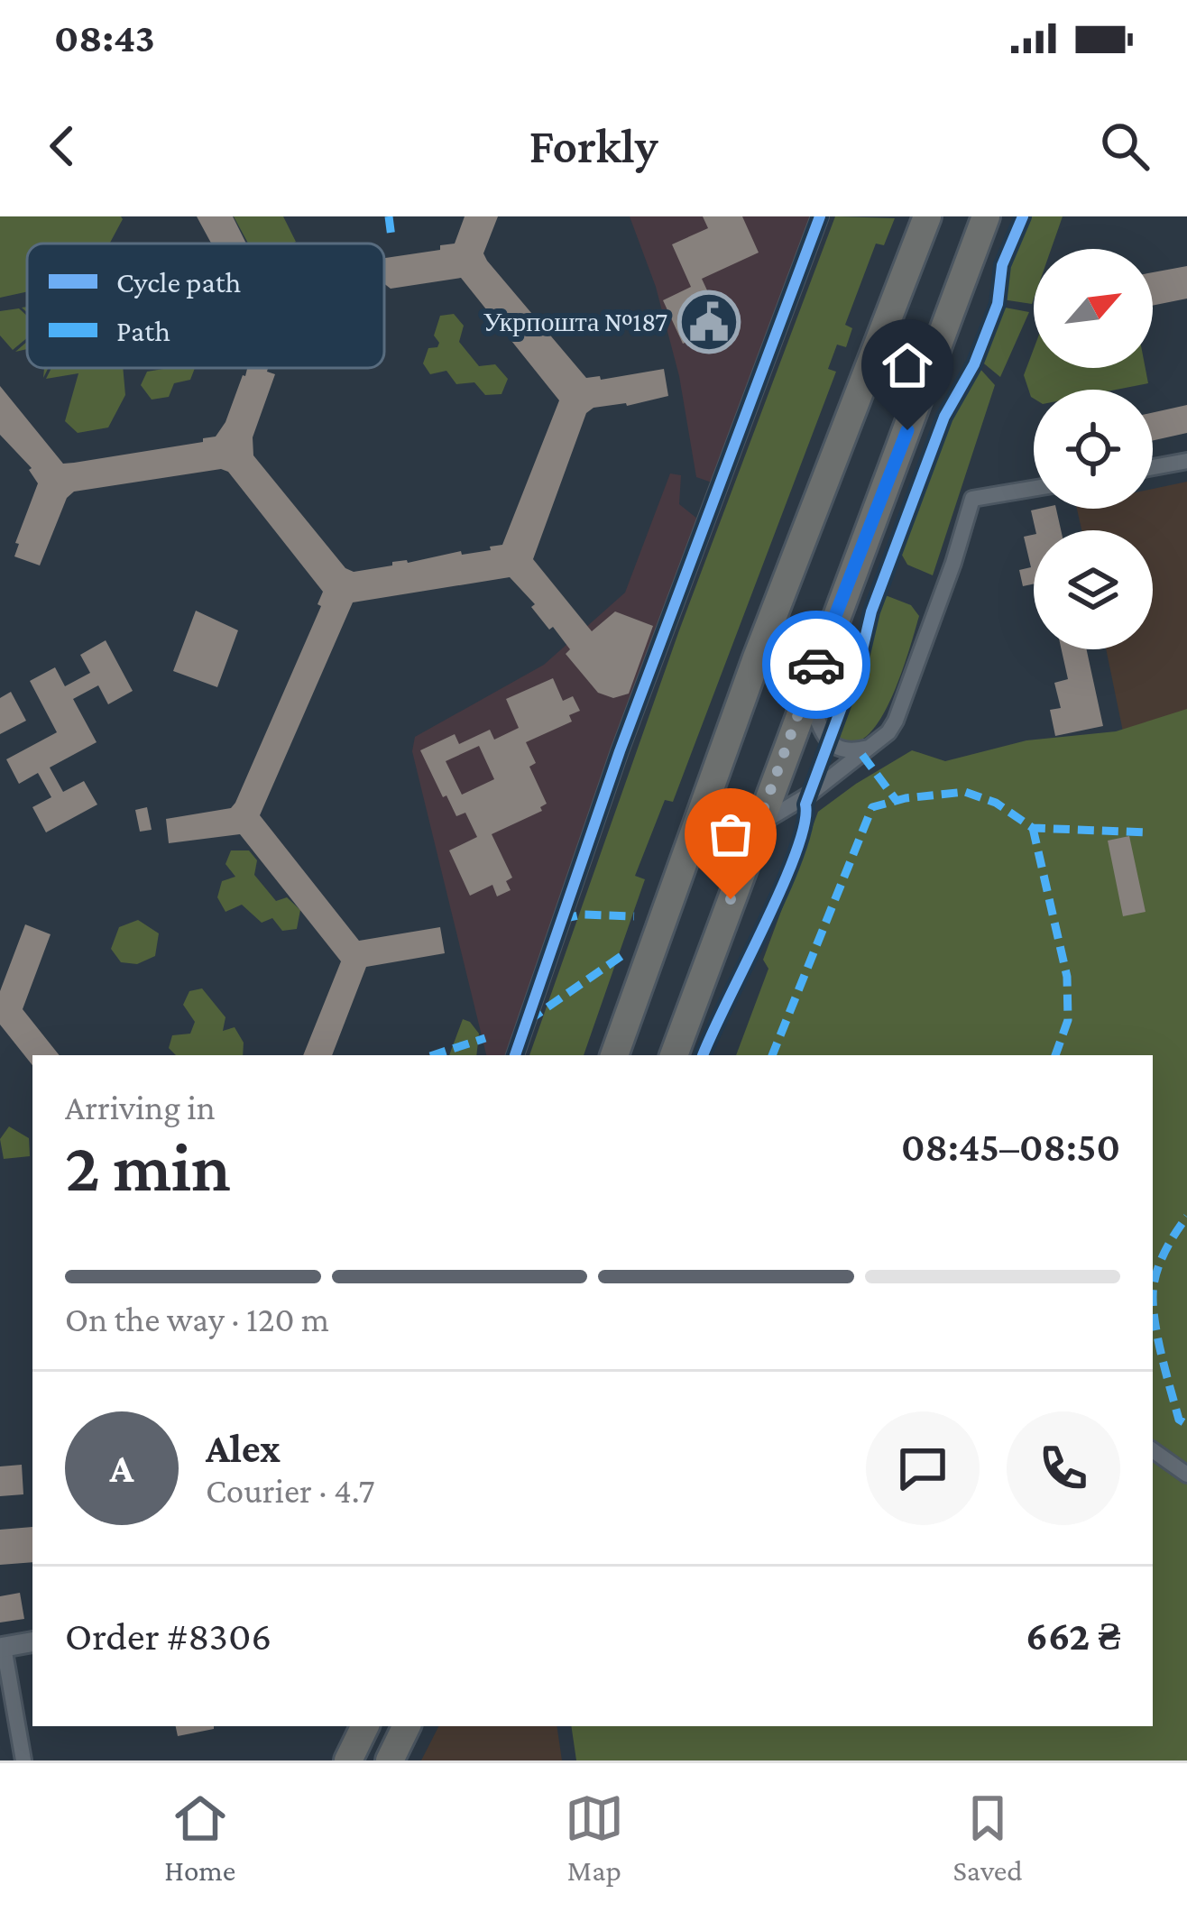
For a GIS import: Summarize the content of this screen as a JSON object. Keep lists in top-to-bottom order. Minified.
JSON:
{"places":{"public building":["Укрпошта №187"]},"legend":["Cycle path","Path"],"north":"top right","page":{"status":"08:43","header":"Forkly","heading":["2 min","Arriving in","08:45–08:50"],"panel":["Alex","Courier · 4.7","Order #8306","662 ₴"],"bar":"On the way · 120 m","round":"A","tabs":["Home","Map","Saved"]}}
